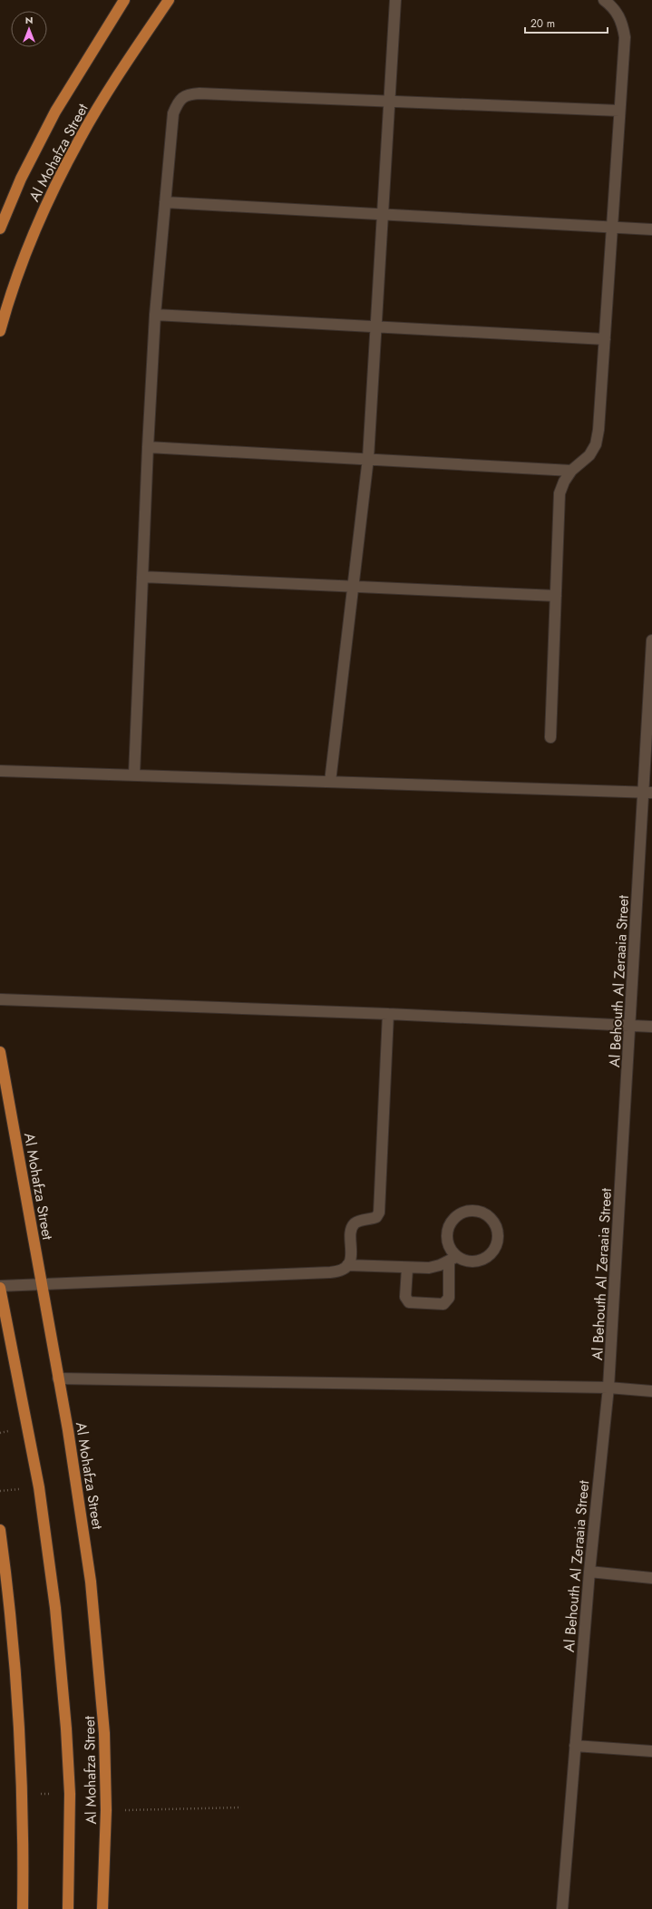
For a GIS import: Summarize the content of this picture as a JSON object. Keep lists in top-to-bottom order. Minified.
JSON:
{"streets":{"main road":["Al Mohafza Street"],"street":["Al Behouth Al Zeraaia Street"]},"scale_bar":"20 m","north":"top"}
